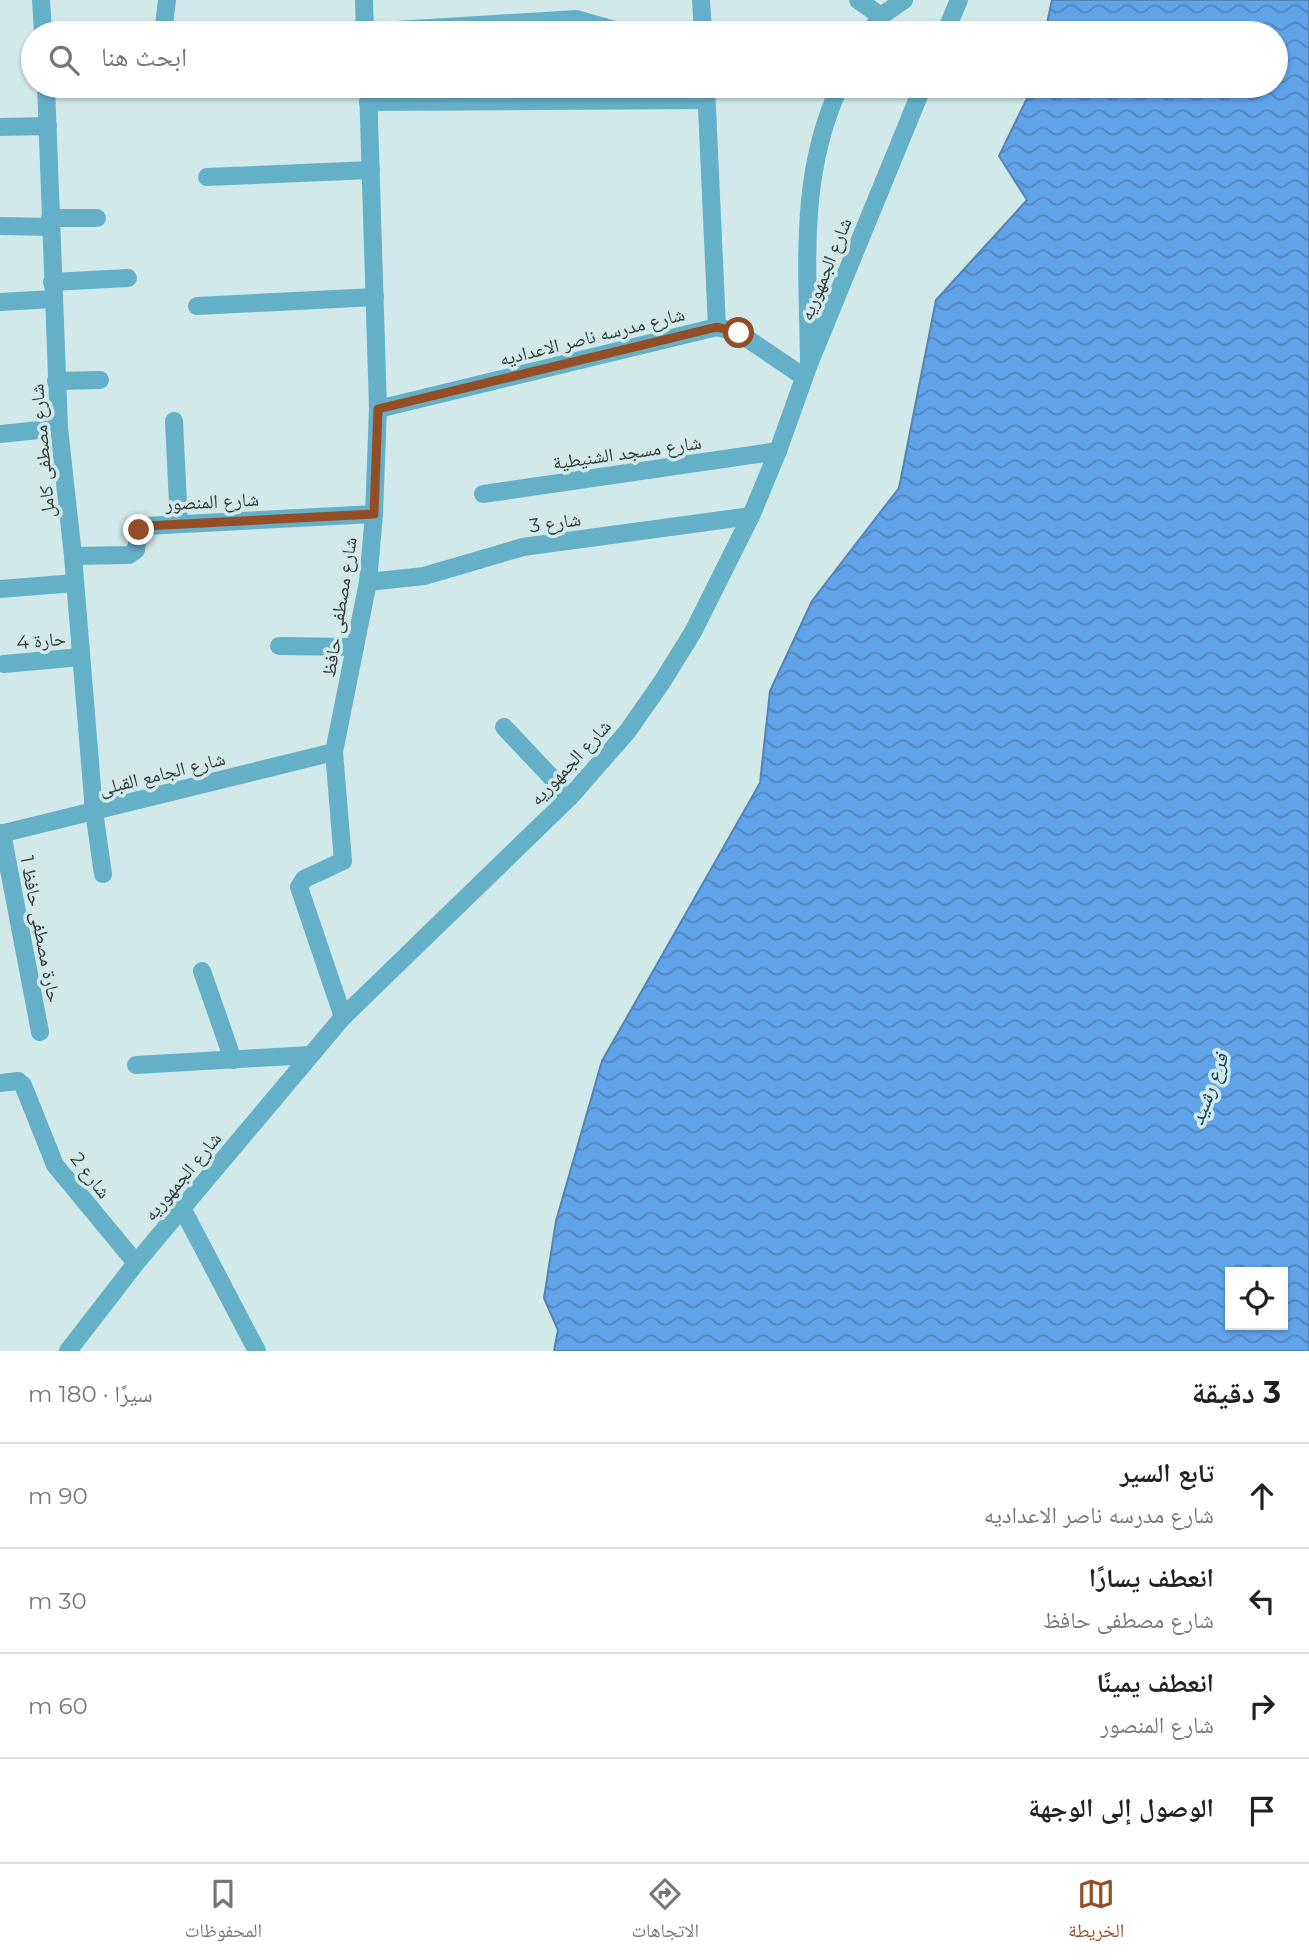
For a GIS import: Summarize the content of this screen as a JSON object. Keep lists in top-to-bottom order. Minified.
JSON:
{"streets":{"street":["شارع الجمهوريه","شارع مدرسه ناصر الاعداديه","شارع مصطفى كامل","شارع مسجد الشنيطية","شارع المنصور","شارع 3","شارع مصطفى حافظ","حارة 4","شارع الجامع القبلى","حارة مصطفى حافظ 1","شارع 2"]},"crossings":[["شارع الجمهوريه","شارع مسجد الشنيطية"],["شارع الجمهوريه","شارع 3"],["شارع الجمهوريه","شارع مصطفى حافظ"],["شارع الجمهوريه","شارع 2"],["شارع مدرسه ناصر الاعداديه","شارع مصطفى حافظ"],["شارع مصطفى كامل","شارع المنصور"],["شارع مصطفى كامل","حارة 4"],["شارع مصطفى كامل","شارع الجامع القبلى"],["شارع المنصور","شارع مصطفى حافظ"],["شارع 3","شارع مصطفى حافظ"],["شارع مصطفى حافظ","شارع الجامع القبلى"],["شارع الجامع القبلى","حارة مصطفى حافظ 1"]],"water":["فرع رشيد"],"page":{"search":"ابحث هنا","heading":["3 دقيقة","سيرًا · 180 m"],"list":[["تابع السير","شارع مدرسه ناصر الاعداديه","90 m"],["انعطف يسارًا","شارع مصطفى حافظ","30 m"],["انعطف يمينًا","شارع المنصور","60 m"],"الوصول إلى الوجهة"],"nav":["الخريطة","الاتجاهات","المحفوظات"]}}
